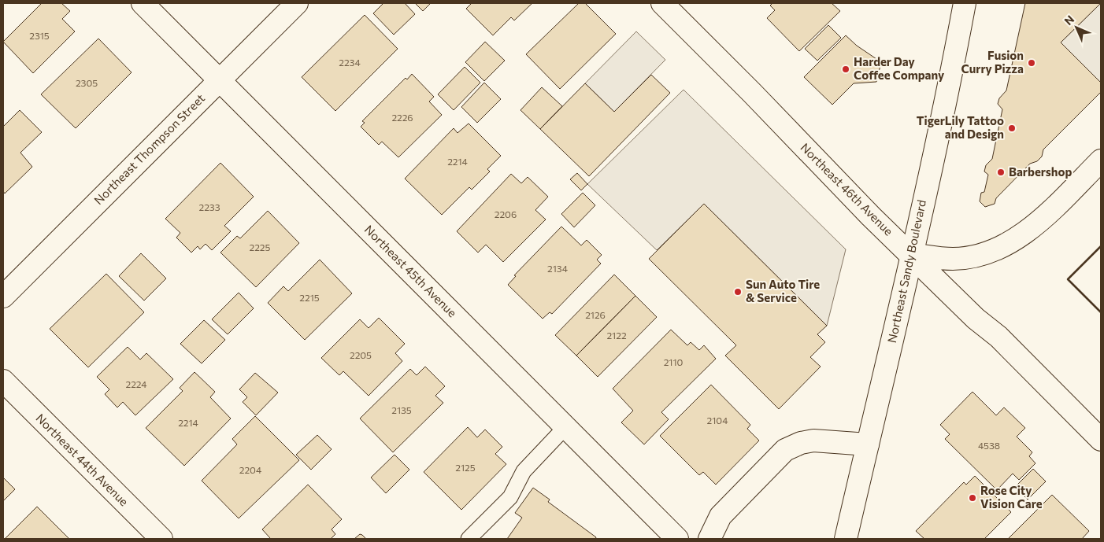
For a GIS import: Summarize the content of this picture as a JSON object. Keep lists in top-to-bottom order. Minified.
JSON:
{"streets":{"street":["Northeast Thompson Street","Northeast 46th Avenue","Northeast 45th Avenue","Northeast Sandy Boulevard","Northeast 44th Avenue"]},"crossings":[["Northeast Thompson Street","Northeast 45th Avenue"],["Northeast 46th Avenue","Northeast Sandy Boulevard"]],"places":["Fusion Curry Pizza","Harder Day Coffee Company","TigerLily Tattoo and Design","Barbershop","Sun Auto Tire & Service","Rose City Vision Care"],"house_numbers":["2315","2234","2305","2226","2214","2233","2206","2225","2134","2215","2126","2122","2205","2110","2224","2135","2104","2214","4538","2125","2204"],"north":"top left"}
